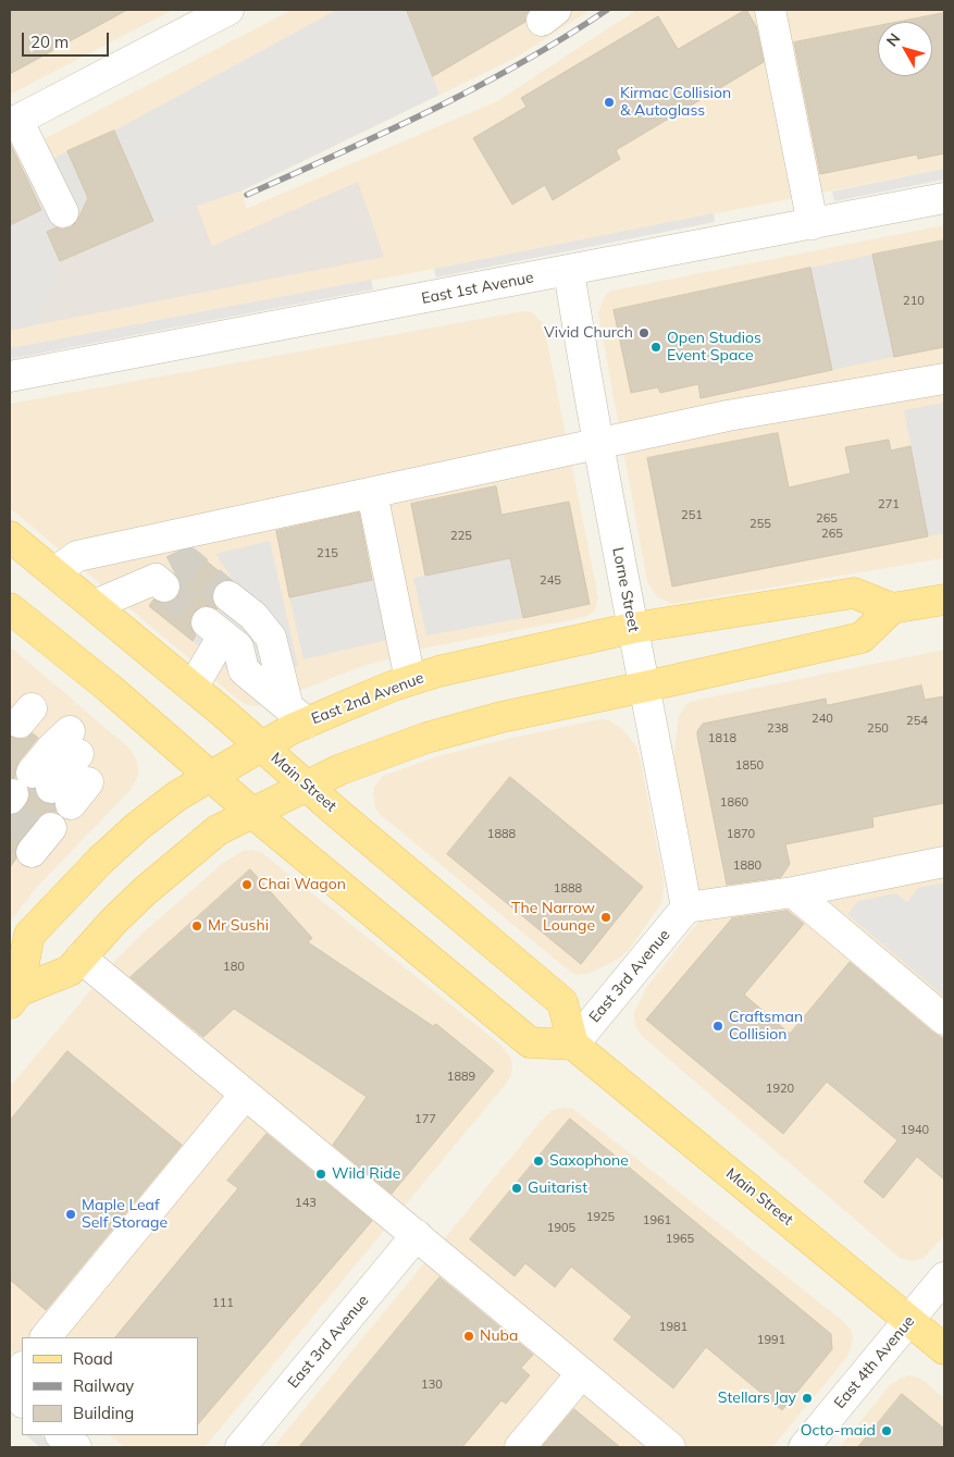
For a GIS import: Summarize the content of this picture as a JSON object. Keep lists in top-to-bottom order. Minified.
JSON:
{"streets":{"main road":["East 2nd Avenue","Main Street"],"street":["East 1st Avenue","Lorne Street","East 3rd Avenue","East 4th Avenue"]},"crossings":[["East 1st Avenue","Lorne Street"],["Lorne Street","East 2nd Avenue"],["Lorne Street","East 3rd Avenue"],["East 2nd Avenue","Main Street"],["Main Street","East 3rd Avenue"],["Main Street","East 4th Avenue"]],"places":["Kirmac Collision & Autoglass","Vivid Church","Open Studios Event Space","Chai Wagon","The Narrow Lounge","Mr Sushi","Craftsman Collision","Saxophone","Wild Ride","Guitarist","Maple Leaf Self Storage","Nuba","Stellars Jay","Octo-maid"],"house_numbers":["210","271","251","265","255","265","225","215","245","240","254","238","250","1818","1850","1860","1888","1870","1880","1888","180","1889","1920","177","1940","143","1925","1961","1905","1965","111","1981","1991","130"],"legend":["Road","Railway","Building"],"scale_bar":"20 m","north":"top left"}
